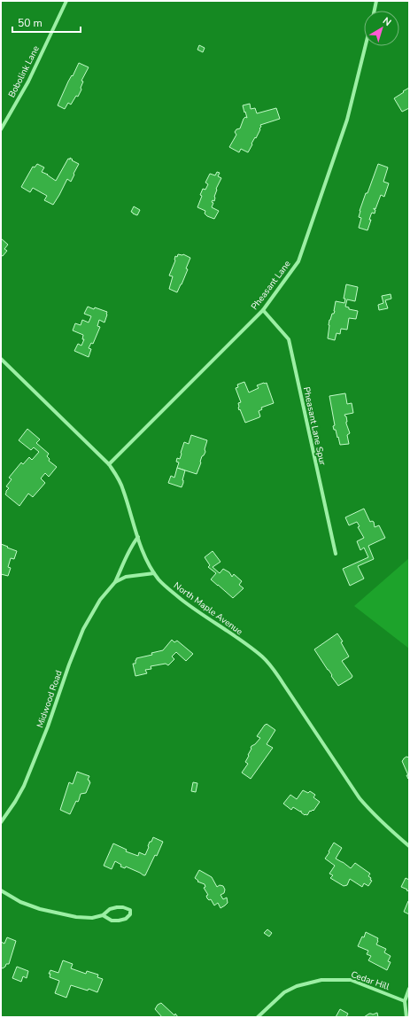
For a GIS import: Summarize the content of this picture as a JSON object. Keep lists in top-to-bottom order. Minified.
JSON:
{"streets":{"street":["Bobolink Lane","Pheasant Lane","Pheasant Lane Spur","North Maple Avenue","Midwood Road","Cedar Hill"]},"crossings":[["Pheasant Lane","Pheasant Lane Spur"],["Pheasant Lane","North Maple Avenue"],["North Maple Avenue","Midwood Road"]],"scale_bar":"50 m","north":"top right"}
